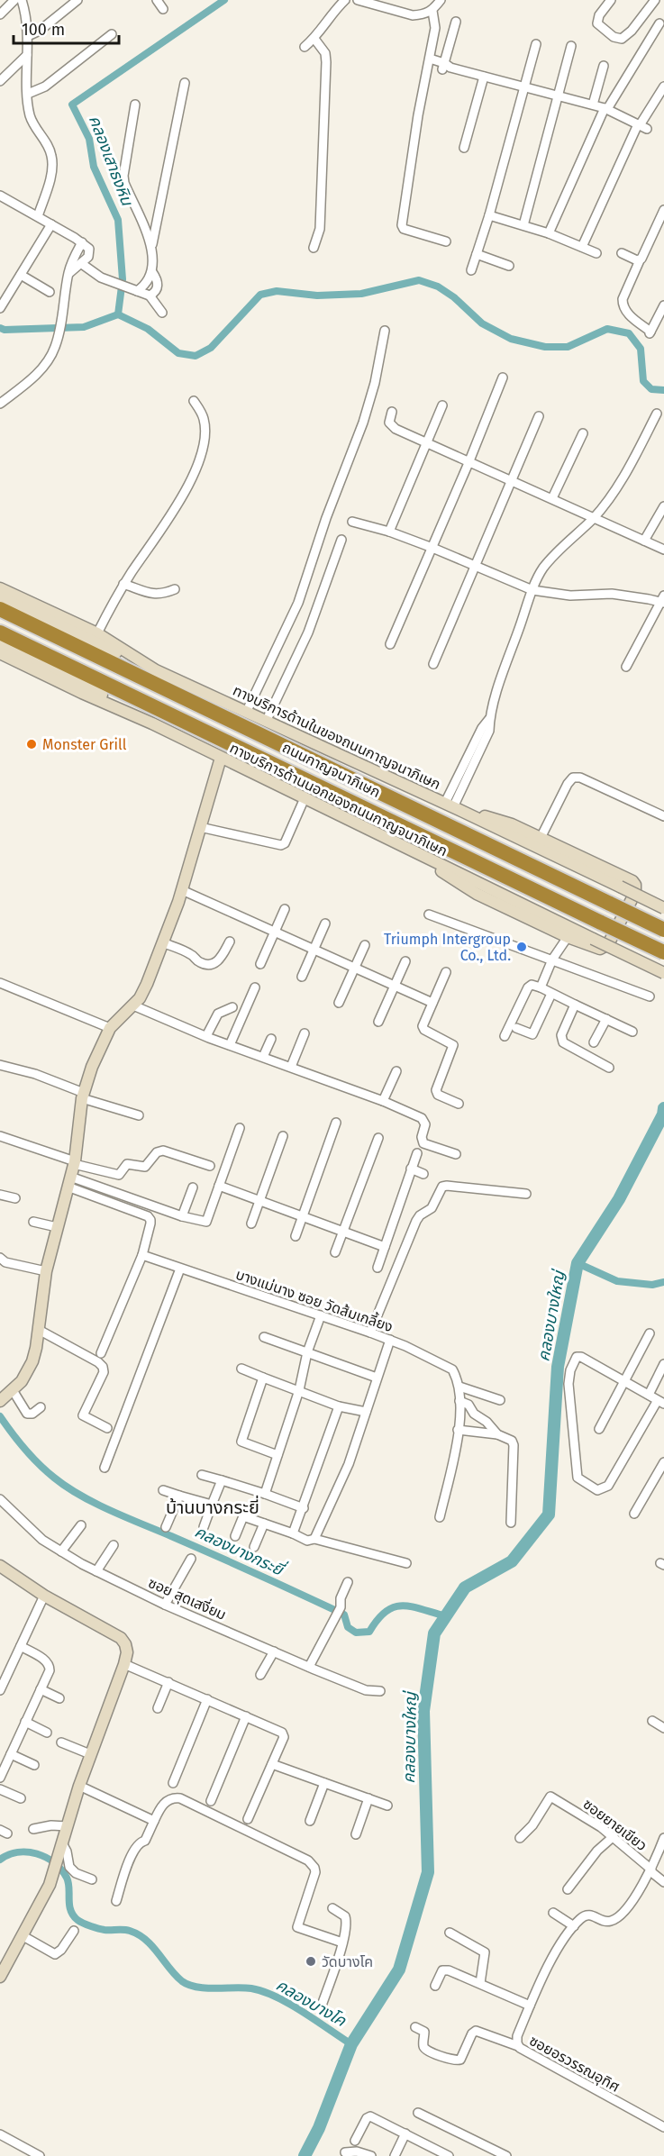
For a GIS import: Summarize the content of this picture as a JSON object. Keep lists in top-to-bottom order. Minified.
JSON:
{"streets":{"highway":["ถนนกาญจนาภิเษก"],"main road":["ทางบริการด้านในของถนนกาญจนาภิเษก","ทางบริการด้านนอกของถนนกาญจนาภิเษก"],"street":["บางแม่นาง ซอย วัดส้มเกลี้ยง","ซอย สุดเสงี่ยม","ซอยยายเขียว","ซอยอรวรรณอุทิศ"]},"districts":["บ้านบางกระยี่"],"water":["คลองเสาธงหิน","คลองบางใหญ่","คลองบางกระยี่","คลองบางโค"],"places":["Monster Grill","Triumph Intergroup Co., Ltd.","วัดบางโค"],"scale_bar":"100 m"}
